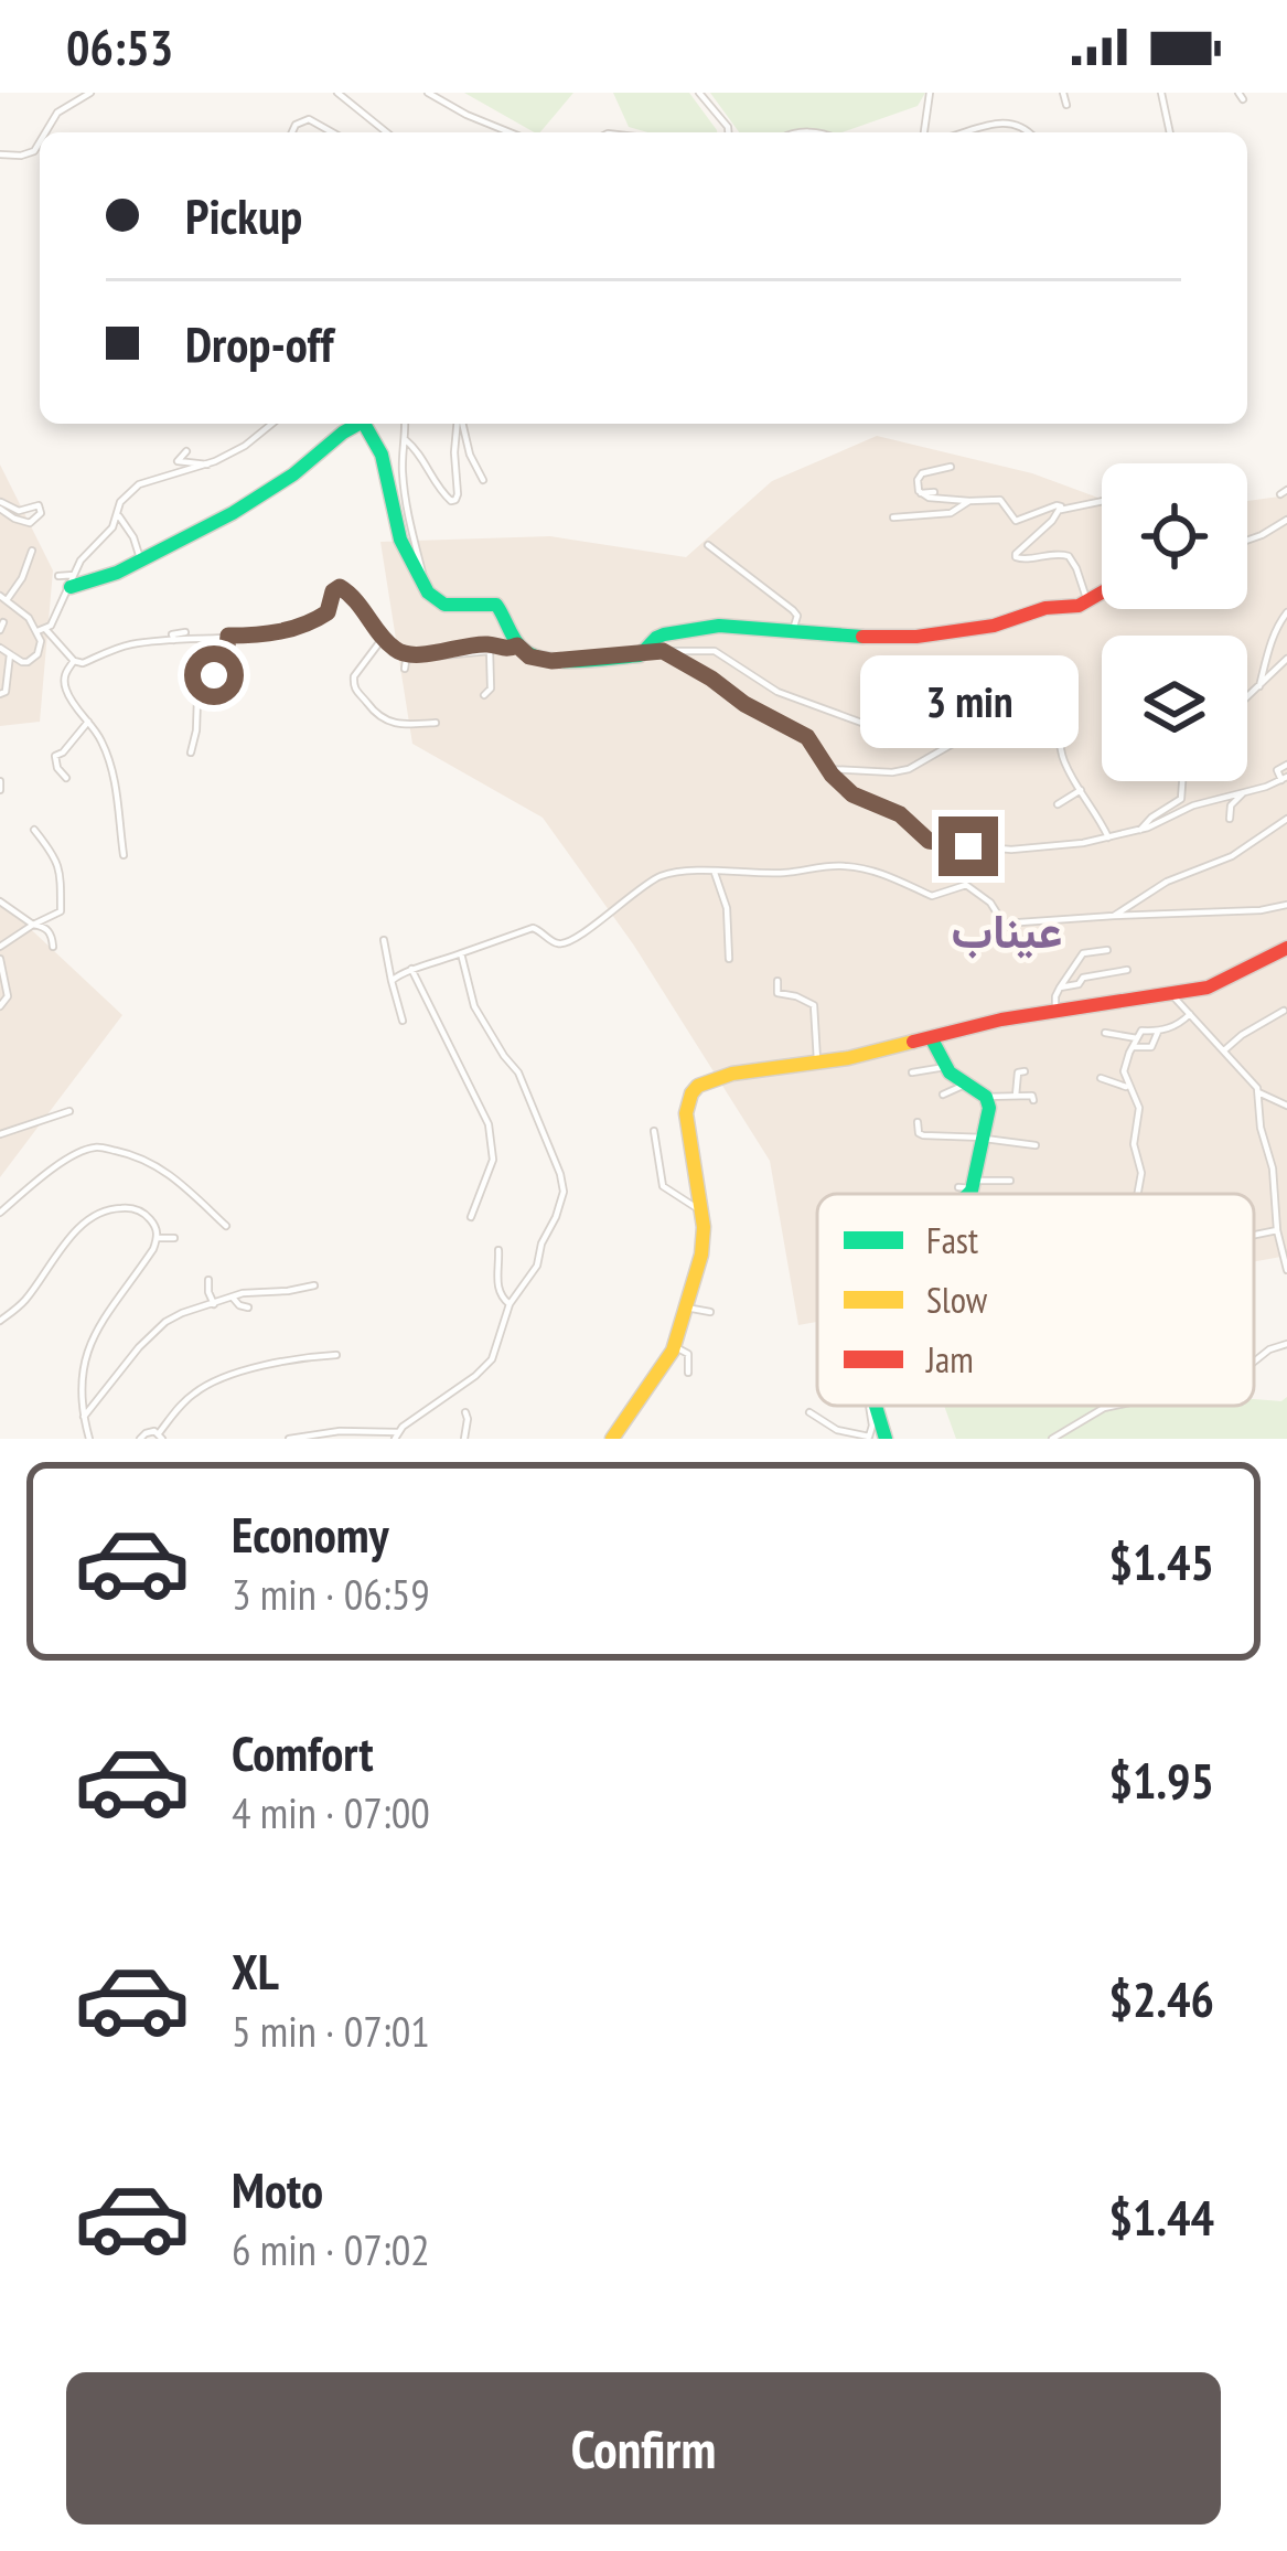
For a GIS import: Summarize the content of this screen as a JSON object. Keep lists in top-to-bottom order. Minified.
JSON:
{"districts":["عيناب"],"legend":["Fast","Slow","Jam"],"page":{"status":"06:53","banner":["Pickup","Drop-off"],"bubble":"3 min","list":[{"name":"Economy","note":"3 min · 06:59","value":"$1.45"},{"name":"Comfort","note":"4 min · 07:00","value":"$1.95"},{"name":"XL","note":"5 min · 07:01","value":"$2.46"},{"name":"Moto","note":"6 min · 07:02","value":"$1.44"}],"buttons":"Confirm"}}
